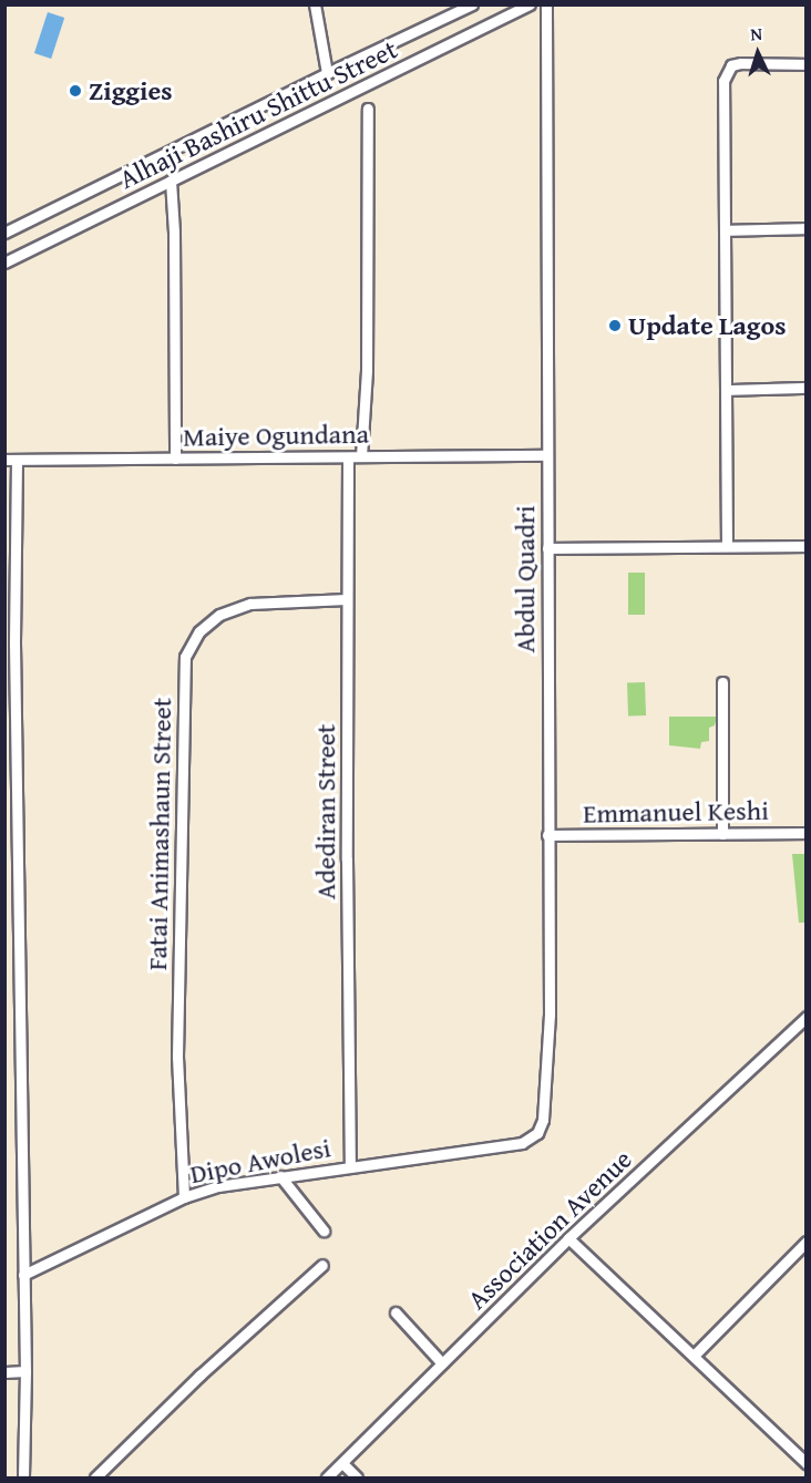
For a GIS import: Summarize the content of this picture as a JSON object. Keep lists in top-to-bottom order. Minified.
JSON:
{"streets":{"street":["Alhaji Bashiru Shittu Street","Maiye Ogundana","Abdul Quadri","Adediran Street","Emmanuel Keshi","Fatai Animashaun Street","Dipo Awolesi","Association Avenue"]},"crossings":[["Maiye Ogundana","Abdul Quadri"],["Maiye Ogundana","Adediran Street"],["Abdul Quadri","Emmanuel Keshi"],["Abdul Quadri","Dipo Awolesi"],["Adediran Street","Fatai Animashaun Street"],["Adediran Street","Dipo Awolesi"],["Fatai Animashaun Street","Dipo Awolesi"]],"places":["Ziggies","Update Lagos"],"north":"top"}
